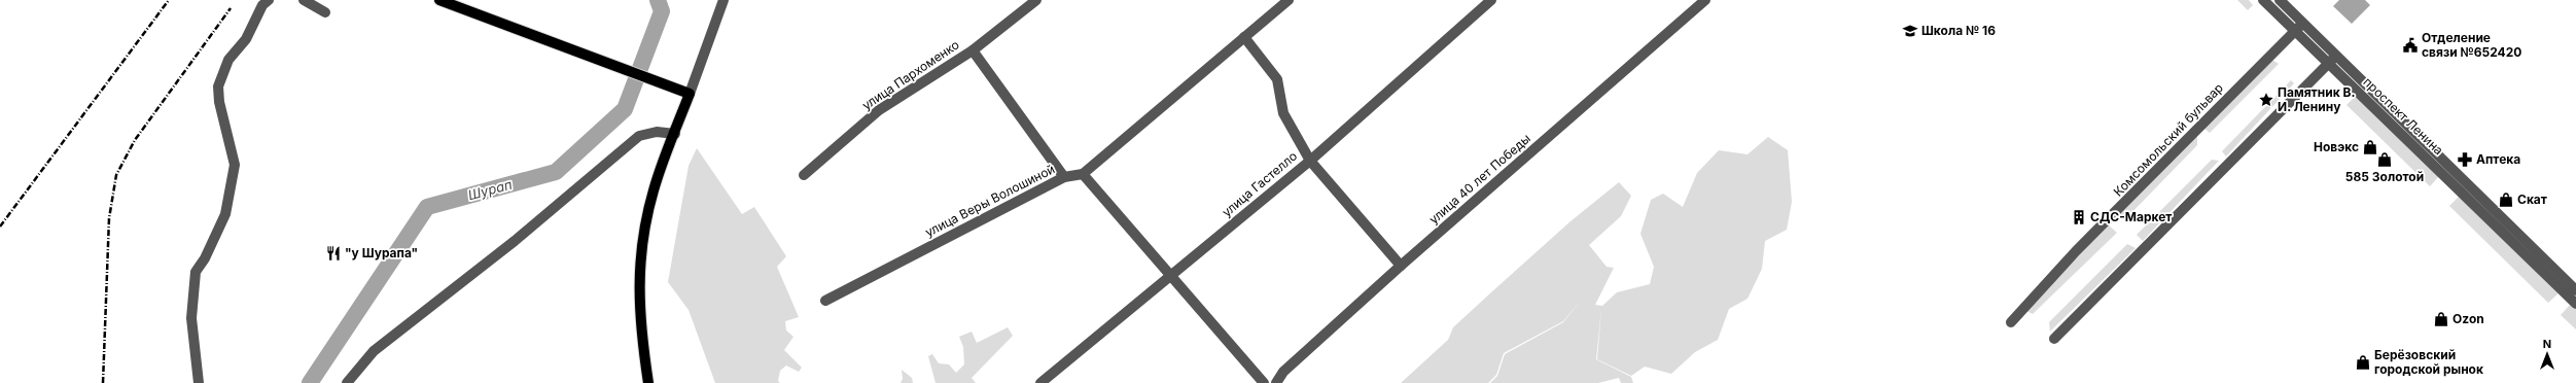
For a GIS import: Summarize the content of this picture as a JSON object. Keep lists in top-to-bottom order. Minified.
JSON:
{"streets":{"street":["улица Пархоменко","проспект Ленина","Комсомольский бульвар","улица 40 лет Победы","улица Гастелло","улица Веры Волошиной"]},"crossings":[["проспект Ленина","Комсомольский бульвар"]],"water":["Шурап"],"places":{"school or university":["Школа № 16"],"public building":["Отделение связи №652420"],"place":["Памятник В. И. Ленину"],"shop":["Новэкс","585 Золотой","Скат","Ozon","Берёзовский городской рынок"],"pharmacy":["Аптека"],"building":["СДС-Маркет"],"restaurant":["\"у Шурапа\""]},"north":"top"}
